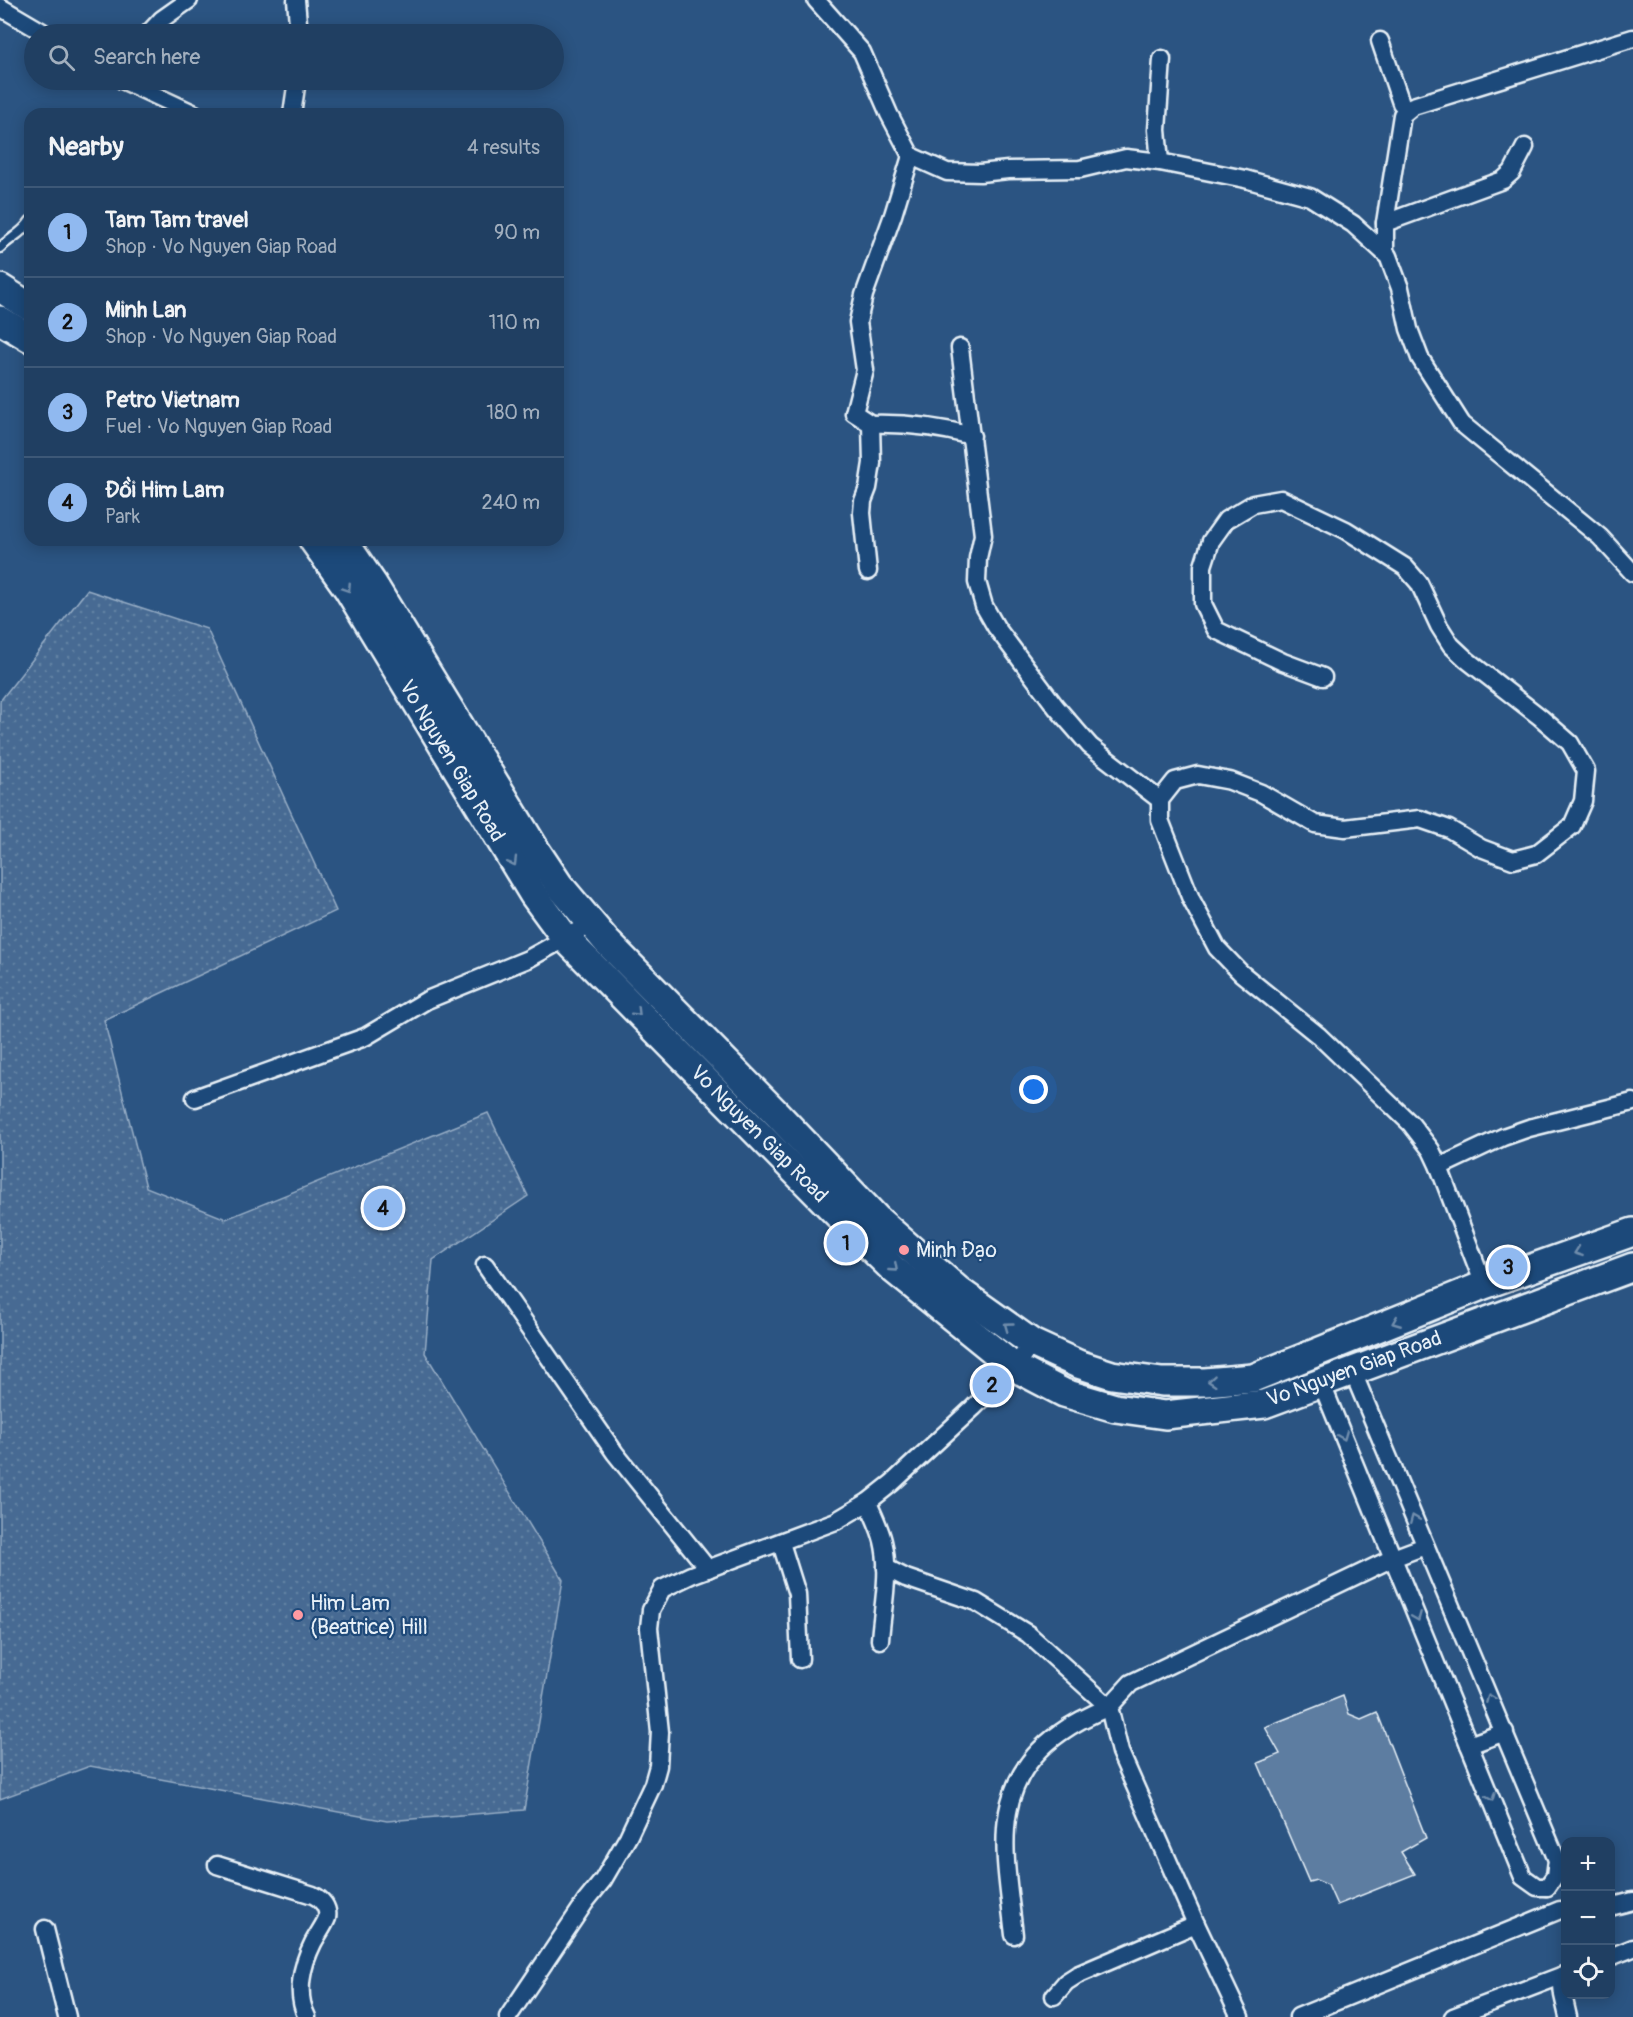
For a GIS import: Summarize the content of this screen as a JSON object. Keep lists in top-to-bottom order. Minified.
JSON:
{"streets":{"highway":["Vo Nguyen Giap Road"]},"places":["Minh Đạo","Him Lam (Beatrice) Hill"],"page":{"search":"Search here","heading":["Nearby","4 results"],"list":[{"mark":"1","name":"Tam Tam travel","note":"Shop · Vo Nguyen Giap Road","value":"90 m"},{"mark":"2","name":"Minh Lan","note":"Shop · Vo Nguyen Giap Road","value":"110 m"},{"mark":"3","name":"Petro Vietnam","note":"Fuel · Vo Nguyen Giap Road","value":"180 m"},{"mark":"4","name":"Đồi Him Lam","note":"Park","value":"240 m"}],"pins":["4","1","3","2"],"map_buttons":["+","−"]}}
